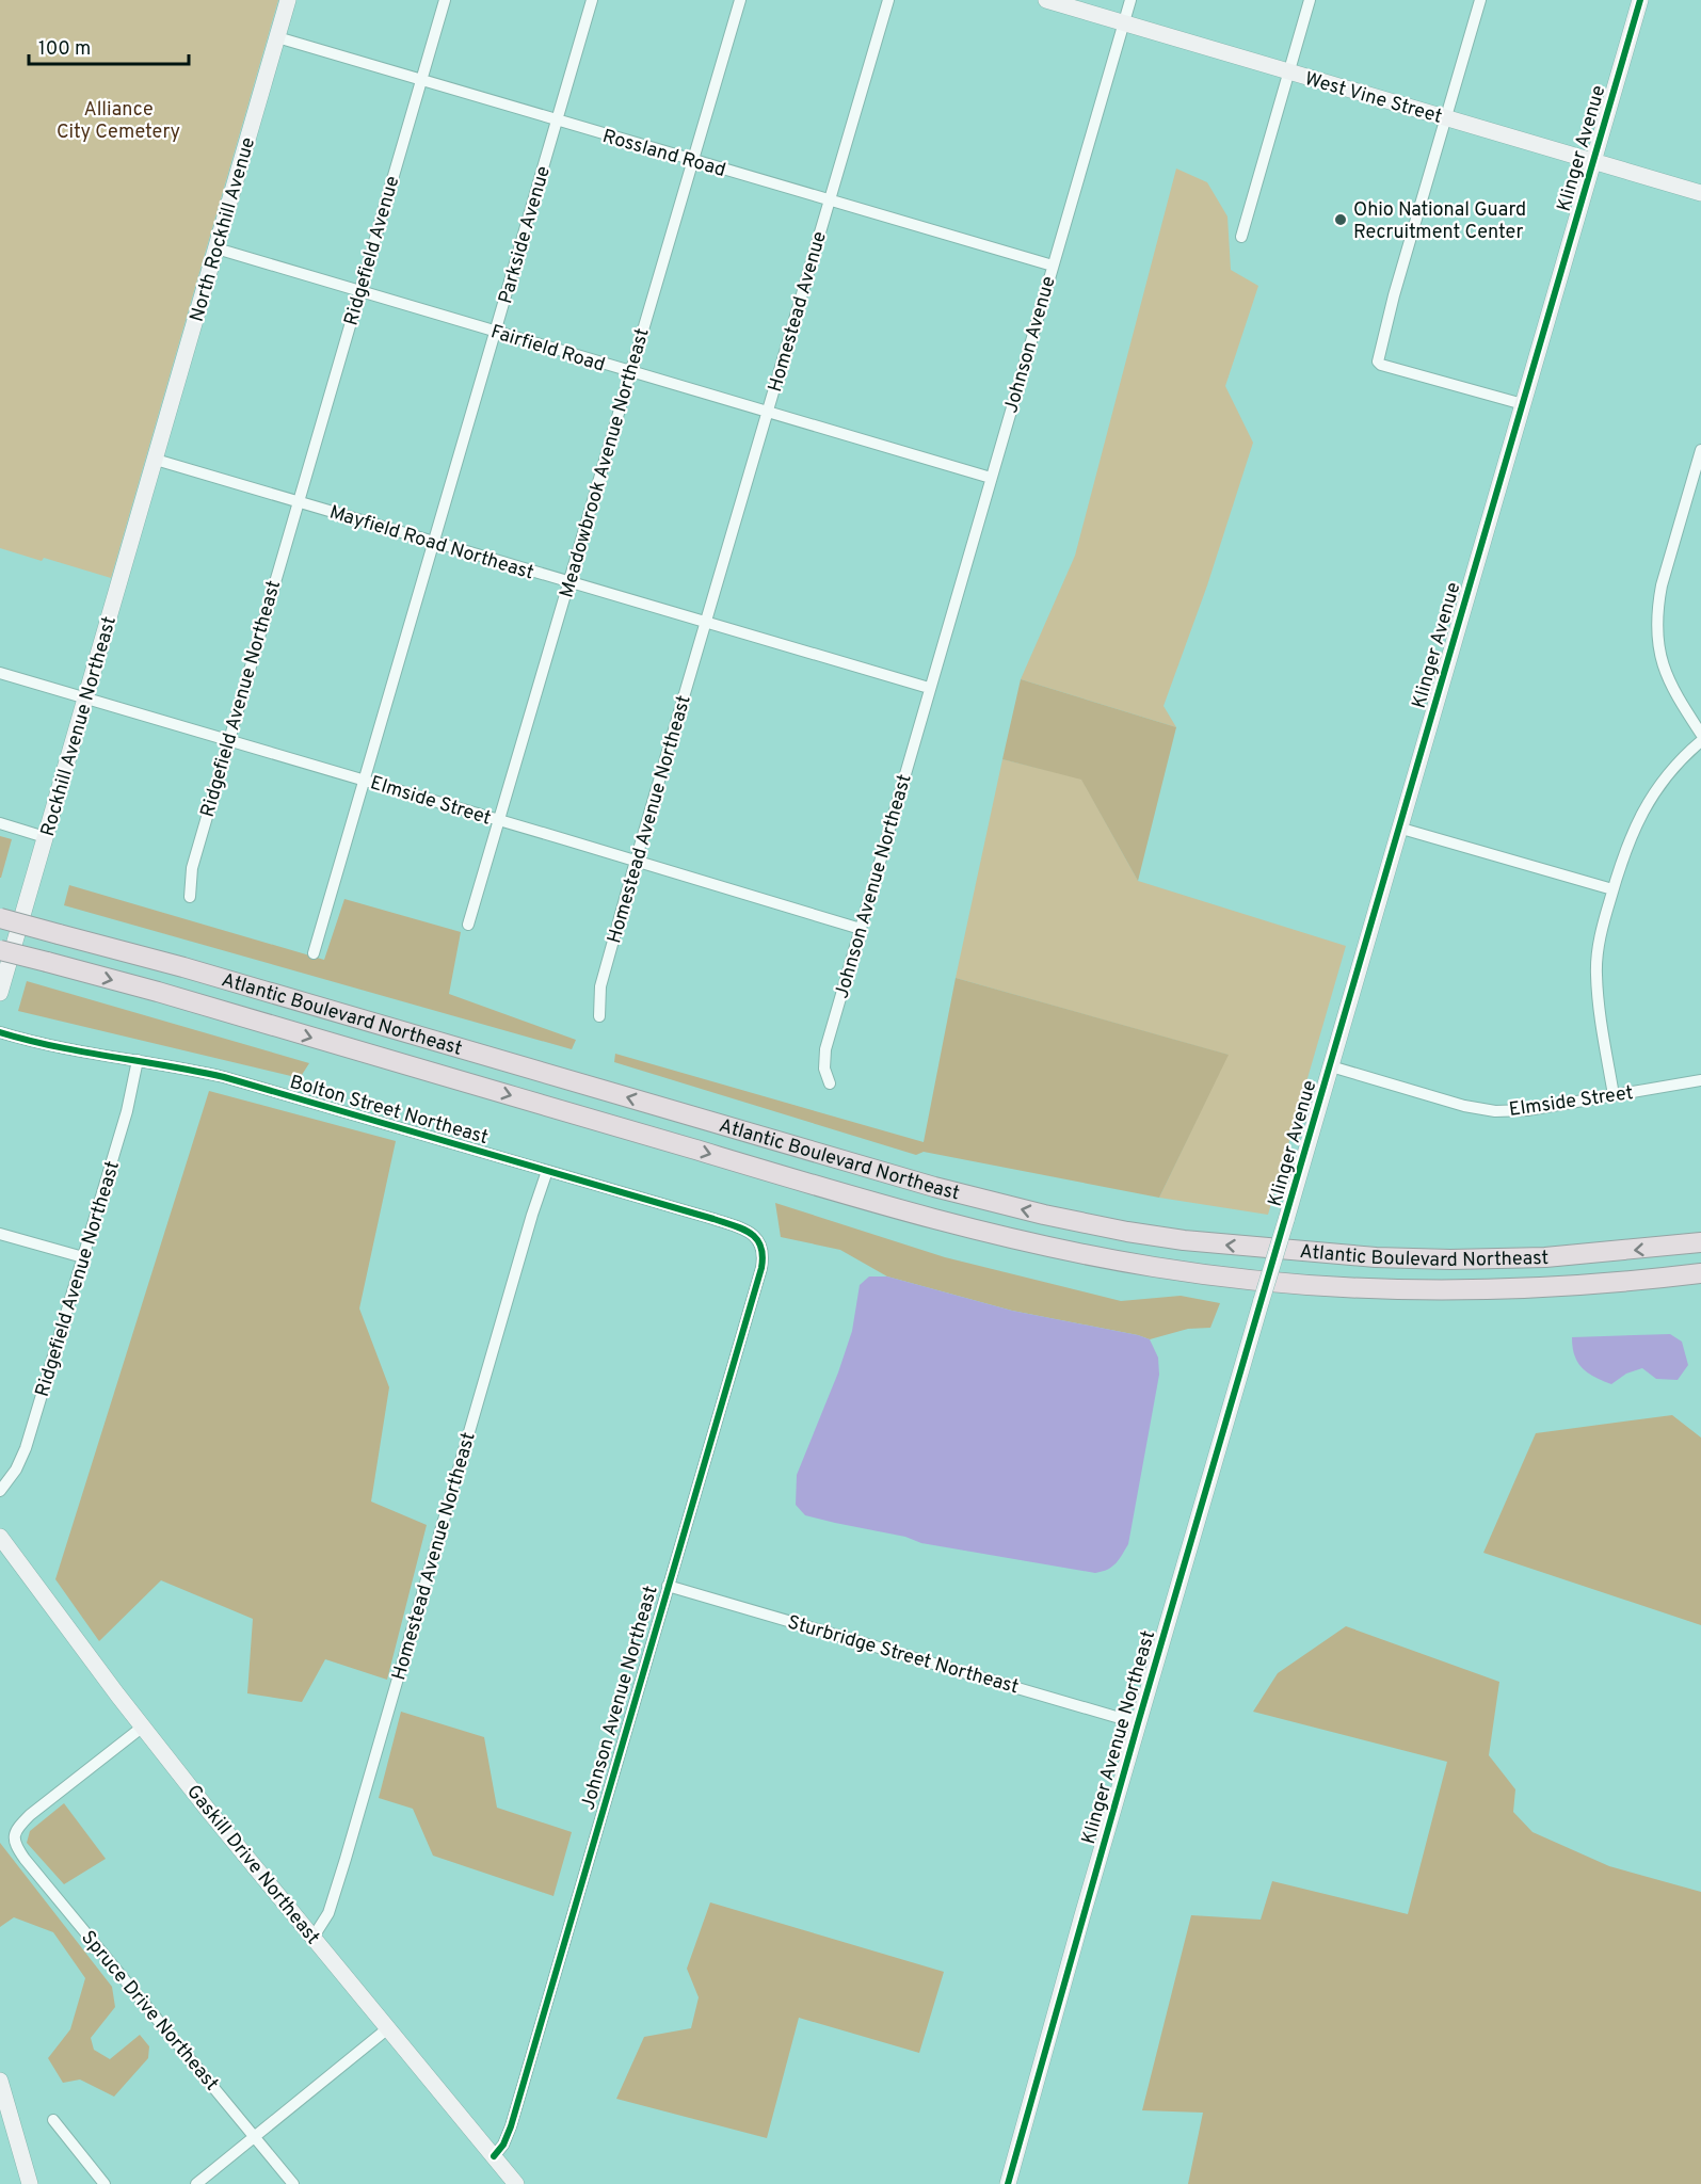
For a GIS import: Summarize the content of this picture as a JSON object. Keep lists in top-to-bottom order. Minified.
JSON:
{"streets":{"highway":["Atlantic Boulevard Northeast"],"street":["West Vine Street","Klinger Avenue","Rossland Road","North Rockhill Avenue","Parkside Avenue","Ridgefield Avenue","Homestead Avenue","Johnson Avenue","Fairfield Road","Meadowbrook Avenue Northeast","Mayfield Road Northeast","Ridgefield Avenue Northeast","Rockhill Avenue Northeast","Elmside Street","Homestead Avenue Northeast","Johnson Avenue Northeast","Bolton Street Northeast","Sturbridge Street Northeast","Klinger Avenue Northeast","Gaskill Drive Northeast","Spruce Drive Northeast"]},"crossings":[["West Vine Street","Klinger Avenue"],["West Vine Street","Johnson Avenue"],["Klinger Avenue","Elmside Street"],["Klinger Avenue","Klinger Avenue Northeast"],["Rossland Road","North Rockhill Avenue"],["Rossland Road","Parkside Avenue"],["Rossland Road","Ridgefield Avenue"],["Rossland Road","Homestead Avenue"],["Rossland Road","Johnson Avenue"],["Rossland Road","Meadowbrook Avenue Northeast"],["North Rockhill Avenue","Fairfield Road"],["North Rockhill Avenue","Mayfield Road Northeast"],["North Rockhill Avenue","Rockhill Avenue Northeast"],["Parkside Avenue","Fairfield Road"],["Parkside Avenue","Mayfield Road Northeast"],["Parkside Avenue","Elmside Street"],["Ridgefield Avenue","Fairfield Road"],["Ridgefield Avenue","Mayfield Road Northeast"],["Ridgefield Avenue","Ridgefield Avenue Northeast"],["Homestead Avenue","Fairfield Road"],["Homestead Avenue","Mayfield Road Northeast"],["Homestead Avenue","Homestead Avenue Northeast"],["Johnson Avenue","Fairfield Road"],["Johnson Avenue","Mayfield Road Northeast"],["Johnson Avenue","Johnson Avenue Northeast"],["Fairfield Road","Meadowbrook Avenue Northeast"],["Meadowbrook Avenue Northeast","Mayfield Road Northeast"],["Meadowbrook Avenue Northeast","Elmside Street"],["Mayfield Road Northeast","Ridgefield Avenue Northeast"],["Mayfield Road Northeast","Rockhill Avenue Northeast"],["Mayfield Road Northeast","Homestead Avenue Northeast"],["Mayfield Road Northeast","Johnson Avenue Northeast"],["Ridgefield Avenue Northeast","Elmside Street"],["Ridgefield Avenue Northeast","Bolton Street Northeast"],["Rockhill Avenue Northeast","Elmside Street"],["Elmside Street","Homestead Avenue Northeast"],["Elmside Street","Johnson Avenue Northeast"],["Homestead Avenue Northeast","Bolton Street Northeast"],["Homestead Avenue Northeast","Gaskill Drive Northeast"],["Johnson Avenue Northeast","Bolton Street Northeast"],["Johnson Avenue Northeast","Sturbridge Street Northeast"],["Johnson Avenue Northeast","Gaskill Drive Northeast"],["Sturbridge Street Northeast","Klinger Avenue Northeast"],["Gaskill Drive Northeast","Spruce Drive Northeast"]],"parks":["Alliance City Cemetery"],"places":["Ohio National Guard Recruitment Center"],"scale_bar":"100 m"}
